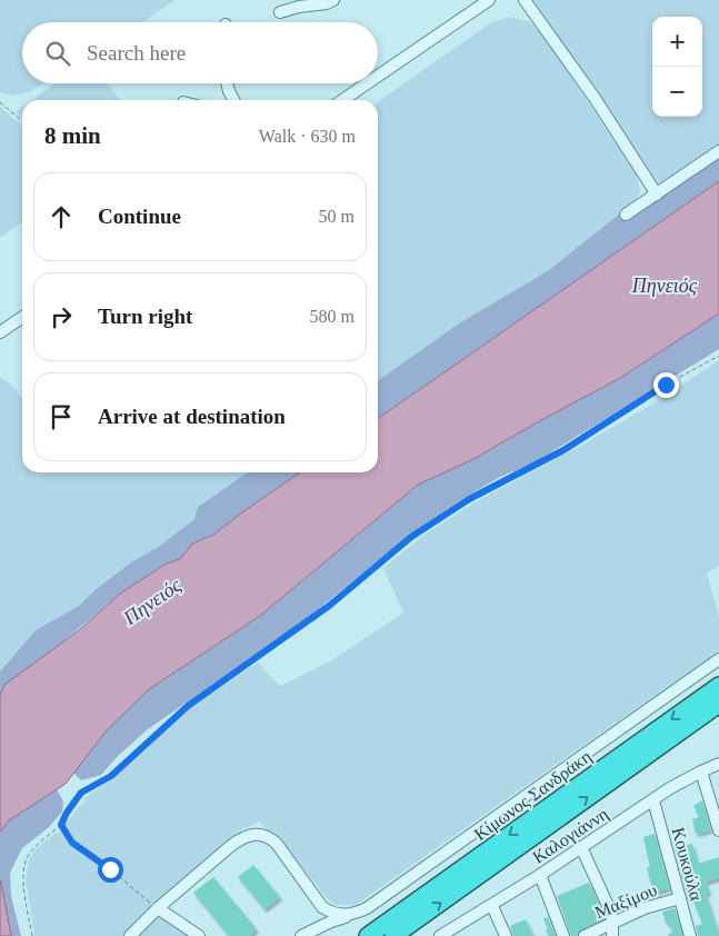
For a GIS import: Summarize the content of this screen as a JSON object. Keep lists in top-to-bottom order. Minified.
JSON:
{"streets":{"highway":["Κίμωνος Σανδράκη"],"street":["Καλογιάννη","Κουκούλα","Μαξίμου"]},"crossings":[["Καλογιάννη","Κουκούλα"],["Κουκούλα","Μαξίμου"]],"water":["Πηνειός"],"page":{"map_buttons":["+","−"],"search":"Search here","heading":["8 min","Walk · 630 m"],"list":[["Continue","50 m"],["Turn right","580 m"],"Arrive at destination"]}}
